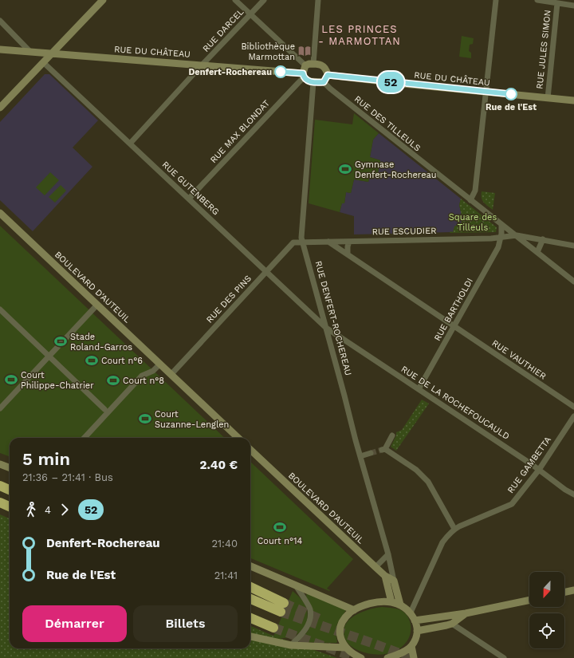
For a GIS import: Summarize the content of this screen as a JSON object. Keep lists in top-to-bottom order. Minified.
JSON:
{"streets":{"main road":["RUE DU CHÂTEAU","BOULEVARD D'AUTEUIL","RUE DENFERT-ROCHEREAU"],"street":["RUE DARCEL","RUE JULES SIMON","RUE DES TILLEULS","RUE MAX BLONDAT","RUE GUTENBERG","RUE ESCUDIER","RUE DES PINS","RUE BARTHOLDI","RUE VAUTHIER","RUE DE LA ROCHEFOUCAULD","RUE GAMBETTA"]},"crossings":[["RUE DARCEL","RUE DU CHÂTEAU"],["RUE DARCEL","RUE GUTENBERG"],["RUE JULES SIMON","RUE DU CHÂTEAU"],["RUE DU CHÂTEAU","RUE DES TILLEULS"],["RUE DU CHÂTEAU","RUE MAX BLONDAT"],["RUE DU CHÂTEAU","RUE DENFERT-ROCHEREAU"],["RUE DES TILLEULS","RUE MAX BLONDAT"],["RUE DES TILLEULS","RUE ESCUDIER"],["RUE DES TILLEULS","RUE DENFERT-ROCHEREAU"],["RUE MAX BLONDAT","RUE GUTENBERG"],["RUE MAX BLONDAT","RUE DENFERT-ROCHEREAU"],["RUE GUTENBERG","RUE DES PINS"],["RUE GUTENBERG","RUE DENFERT-ROCHEREAU"],["RUE GUTENBERG","RUE DE LA ROCHEFOUCAULD"],["RUE ESCUDIER","RUE DES PINS"],["RUE ESCUDIER","RUE BARTHOLDI"],["RUE ESCUDIER","RUE DENFERT-ROCHEREAU"],["RUE ESCUDIER","RUE VAUTHIER"],["BOULEVARD D'AUTEUIL","RUE DES PINS"],["BOULEVARD D'AUTEUIL","RUE DENFERT-ROCHEREAU"],["RUE DES PINS","RUE DENFERT-ROCHEREAU"],["RUE BARTHOLDI","RUE VAUTHIER"],["RUE BARTHOLDI","RUE DE LA ROCHEFOUCAULD"],["RUE DENFERT-ROCHEREAU","RUE DE LA ROCHEFOUCAULD"],["RUE DE LA ROCHEFOUCAULD","RUE GAMBETTA"]],"districts":["LES PRINCES - MARMOTTAN"],"parks":["Square des Tilleuls"],"places":{"library":["Bibliothèque Marmottan"],"other":["Denfert-Rochereau","Rue de l'Est"],"sports":["Gymnase Denfert-Rochereau","Stade Roland-Garros","Court n°6","Court Philippe-Chatrier","Court n°8","Court Suzanne-Lenglen","Court n°14"]},"lines":["bus line 52"],"north":"bottom","page":{"on_map":"52","heading":["5 min","21:36 – 21:41 · Bus","2.40 €"],"legs":["4","52"],"list":[{"name":"Denfert-Rochereau","value":"21:40"},{"name":"Rue de l'Est","value":"21:41"}],"buttons":["Démarrer","Billets"]}}
